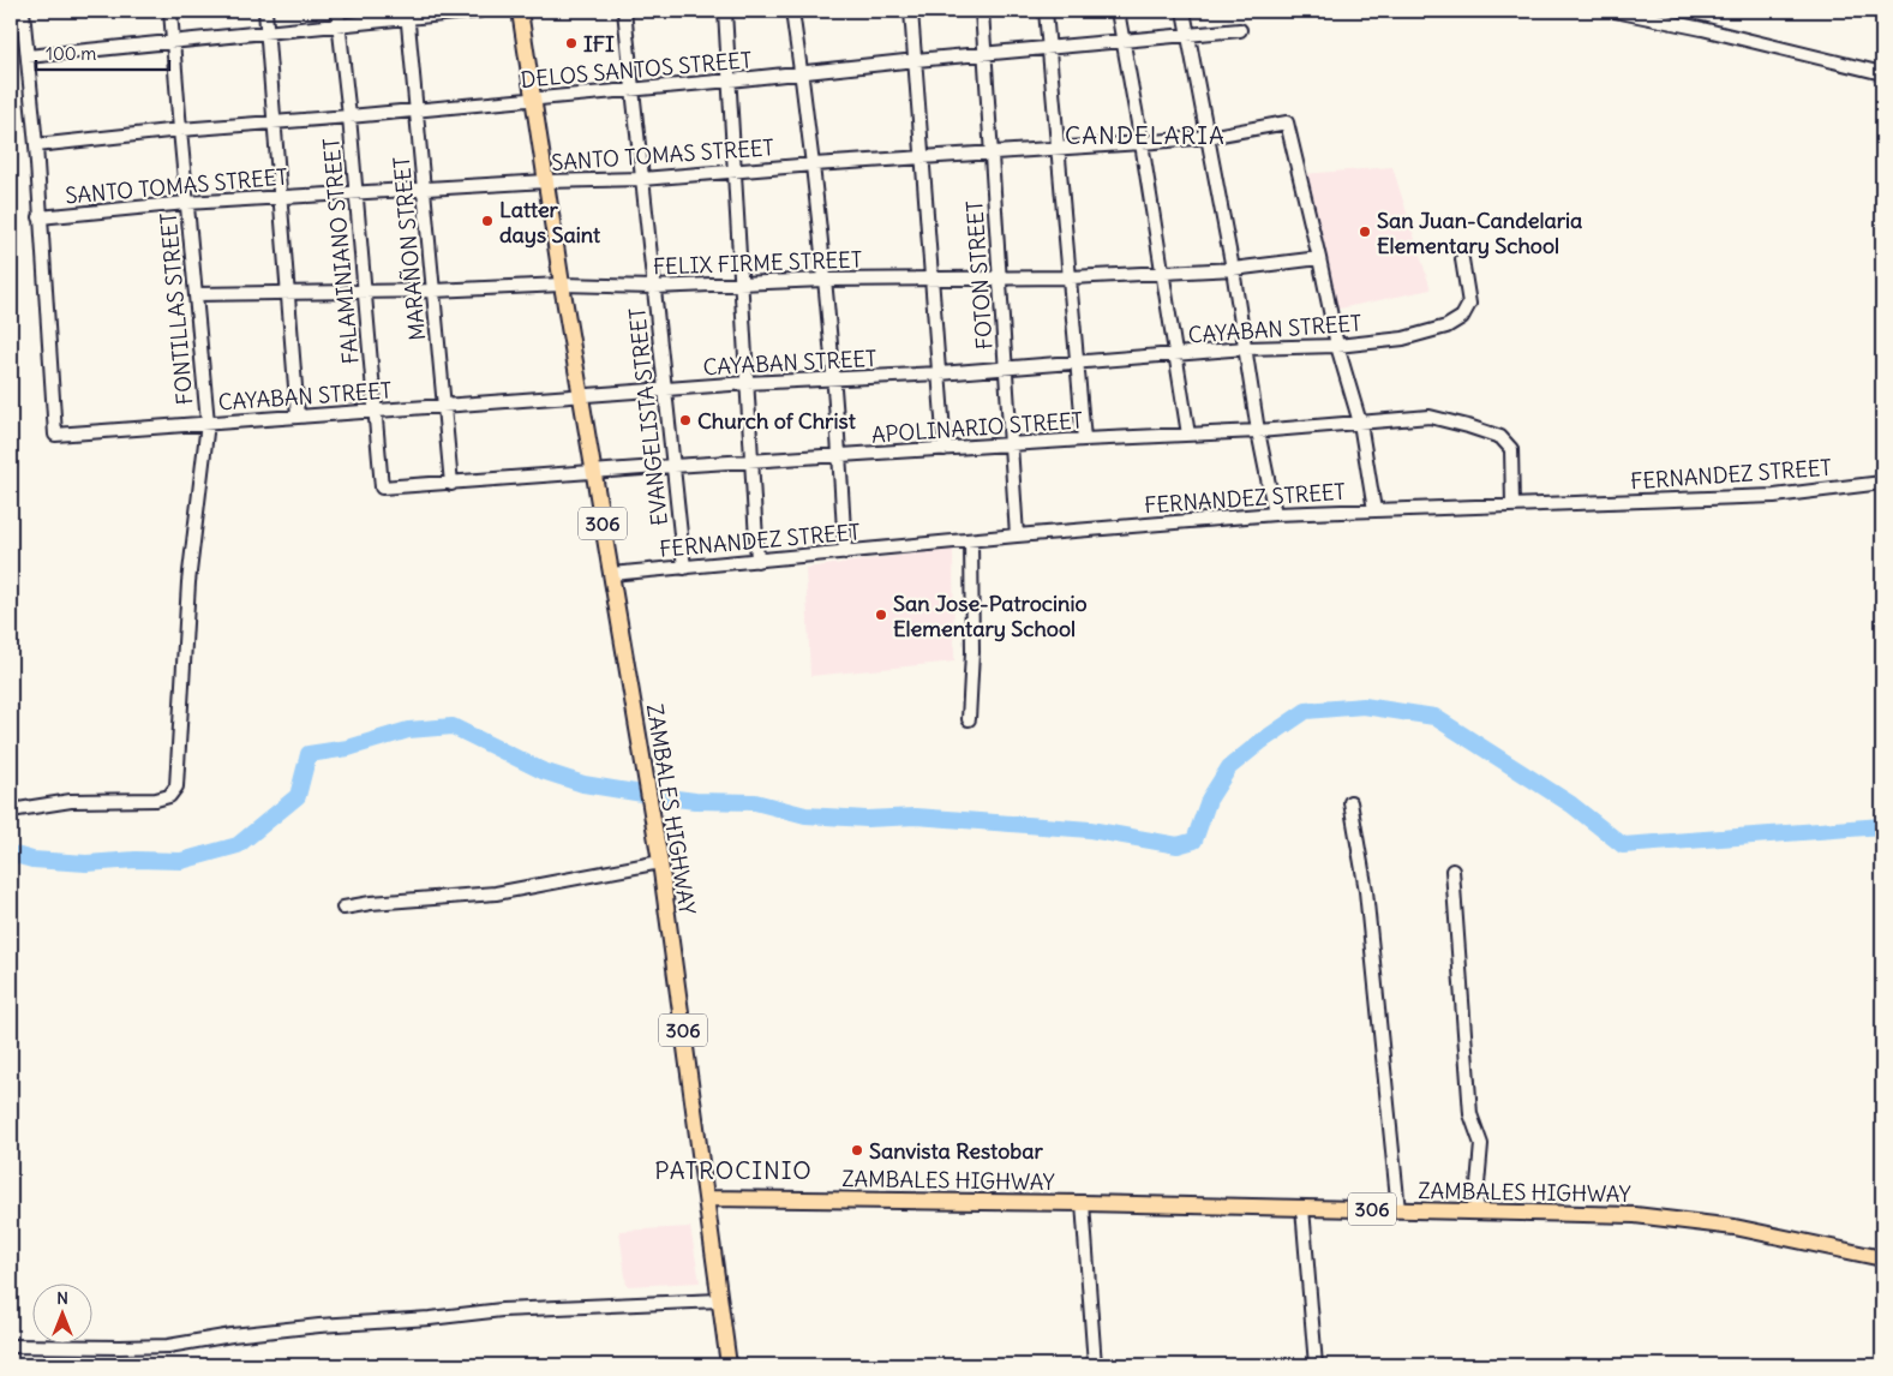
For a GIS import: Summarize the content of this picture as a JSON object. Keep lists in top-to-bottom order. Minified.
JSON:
{"streets":{"main road":["306","ZAMBALES HIGHWAY"],"street":["DELOS SANTOS STREET","SANTO TOMAS STREET","MARAÑON STREET","FALAMINIANO STREET","FELIX FIRME STREET","FOTON STREET","FONTILLAS STREET","CAYABAN STREET","EVANGELISTA STREET","APOLINARIO STREET","FERNANDEZ STREET"]},"crossings":[["DELOS SANTOS STREET","MARAÑON STREET"],["DELOS SANTOS STREET","FALAMINIANO STREET"],["DELOS SANTOS STREET","FOTON STREET"],["DELOS SANTOS STREET","FONTILLAS STREET"],["DELOS SANTOS STREET","EVANGELISTA STREET"],["DELOS SANTOS STREET","ZAMBALES HIGHWAY"],["SANTO TOMAS STREET","MARAÑON STREET"],["SANTO TOMAS STREET","FALAMINIANO STREET"],["SANTO TOMAS STREET","FELIX FIRME STREET"],["SANTO TOMAS STREET","FOTON STREET"],["SANTO TOMAS STREET","FONTILLAS STREET"],["SANTO TOMAS STREET","CAYABAN STREET"],["SANTO TOMAS STREET","EVANGELISTA STREET"],["SANTO TOMAS STREET","ZAMBALES HIGHWAY"],["MARAÑON STREET","FELIX FIRME STREET"],["MARAÑON STREET","CAYABAN STREET"],["MARAÑON STREET","APOLINARIO STREET"],["FALAMINIANO STREET","FELIX FIRME STREET"],["FALAMINIANO STREET","CAYABAN STREET"],["FALAMINIANO STREET","APOLINARIO STREET"],["FELIX FIRME STREET","FOTON STREET"],["FELIX FIRME STREET","FONTILLAS STREET"],["FELIX FIRME STREET","EVANGELISTA STREET"],["FELIX FIRME STREET","ZAMBALES HIGHWAY"],["FOTON STREET","CAYABAN STREET"],["FOTON STREET","APOLINARIO STREET"],["FOTON STREET","FERNANDEZ STREET"],["FONTILLAS STREET","CAYABAN STREET"],["CAYABAN STREET","EVANGELISTA STREET"],["CAYABAN STREET","ZAMBALES HIGHWAY"],["EVANGELISTA STREET","APOLINARIO STREET"],["EVANGELISTA STREET","FERNANDEZ STREET"],["APOLINARIO STREET","FERNANDEZ STREET"],["APOLINARIO STREET","ZAMBALES HIGHWAY"],["FERNANDEZ STREET","ZAMBALES HIGHWAY"]],"districts":["CANDELARIA","PATROCINIO"],"places":["IFI","Latter days Saint","San Juan-Candelaria Elementary School","Church of Christ","San Jose-Patrocinio Elementary School","Sanvista Restobar"],"scale_bar":"100 m","north":"top"}
